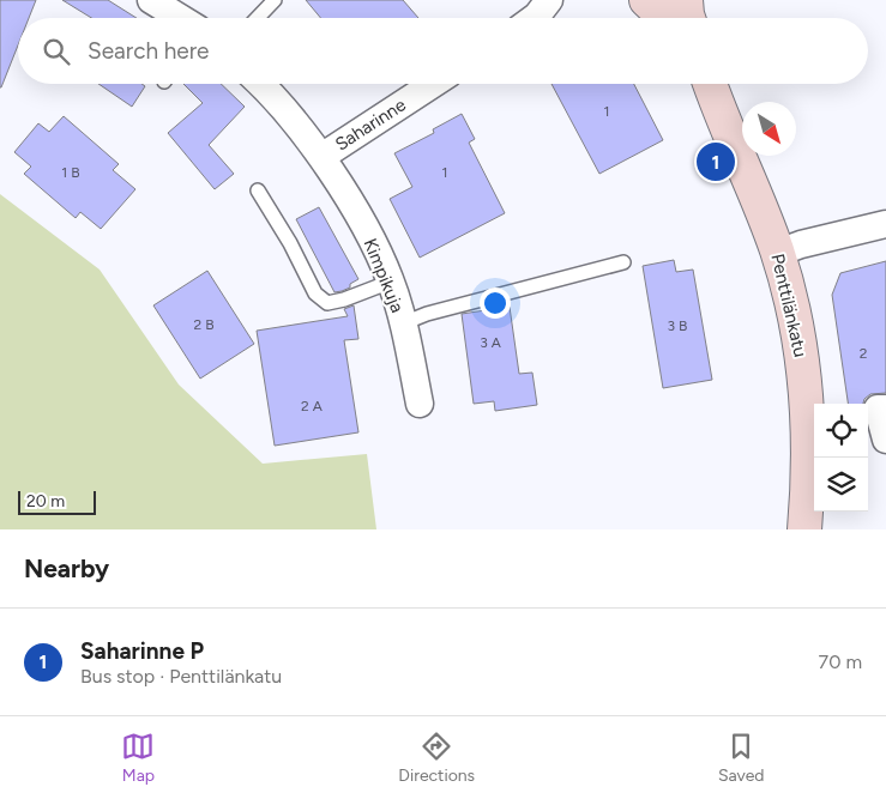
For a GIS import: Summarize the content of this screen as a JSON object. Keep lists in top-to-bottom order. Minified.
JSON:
{"streets":{"street":["Saharinne","Kimpikuja","Penttilänkatu"]},"crossings":[["Saharinne","Kimpikuja"]],"house_numbers":["1","1 B","1","2 B","3 B","3 A","2","2 A"],"scale_bar":"20 m","north":"bottom right","page":{"search":"Search here","pins":"1","scale":"20 m","heading":"Nearby","list":[{"mark":"1","name":"Saharinne P","note":"Bus stop · Penttilänkatu","value":"70 m"}],"nav":["Map","Directions","Saved"]}}
